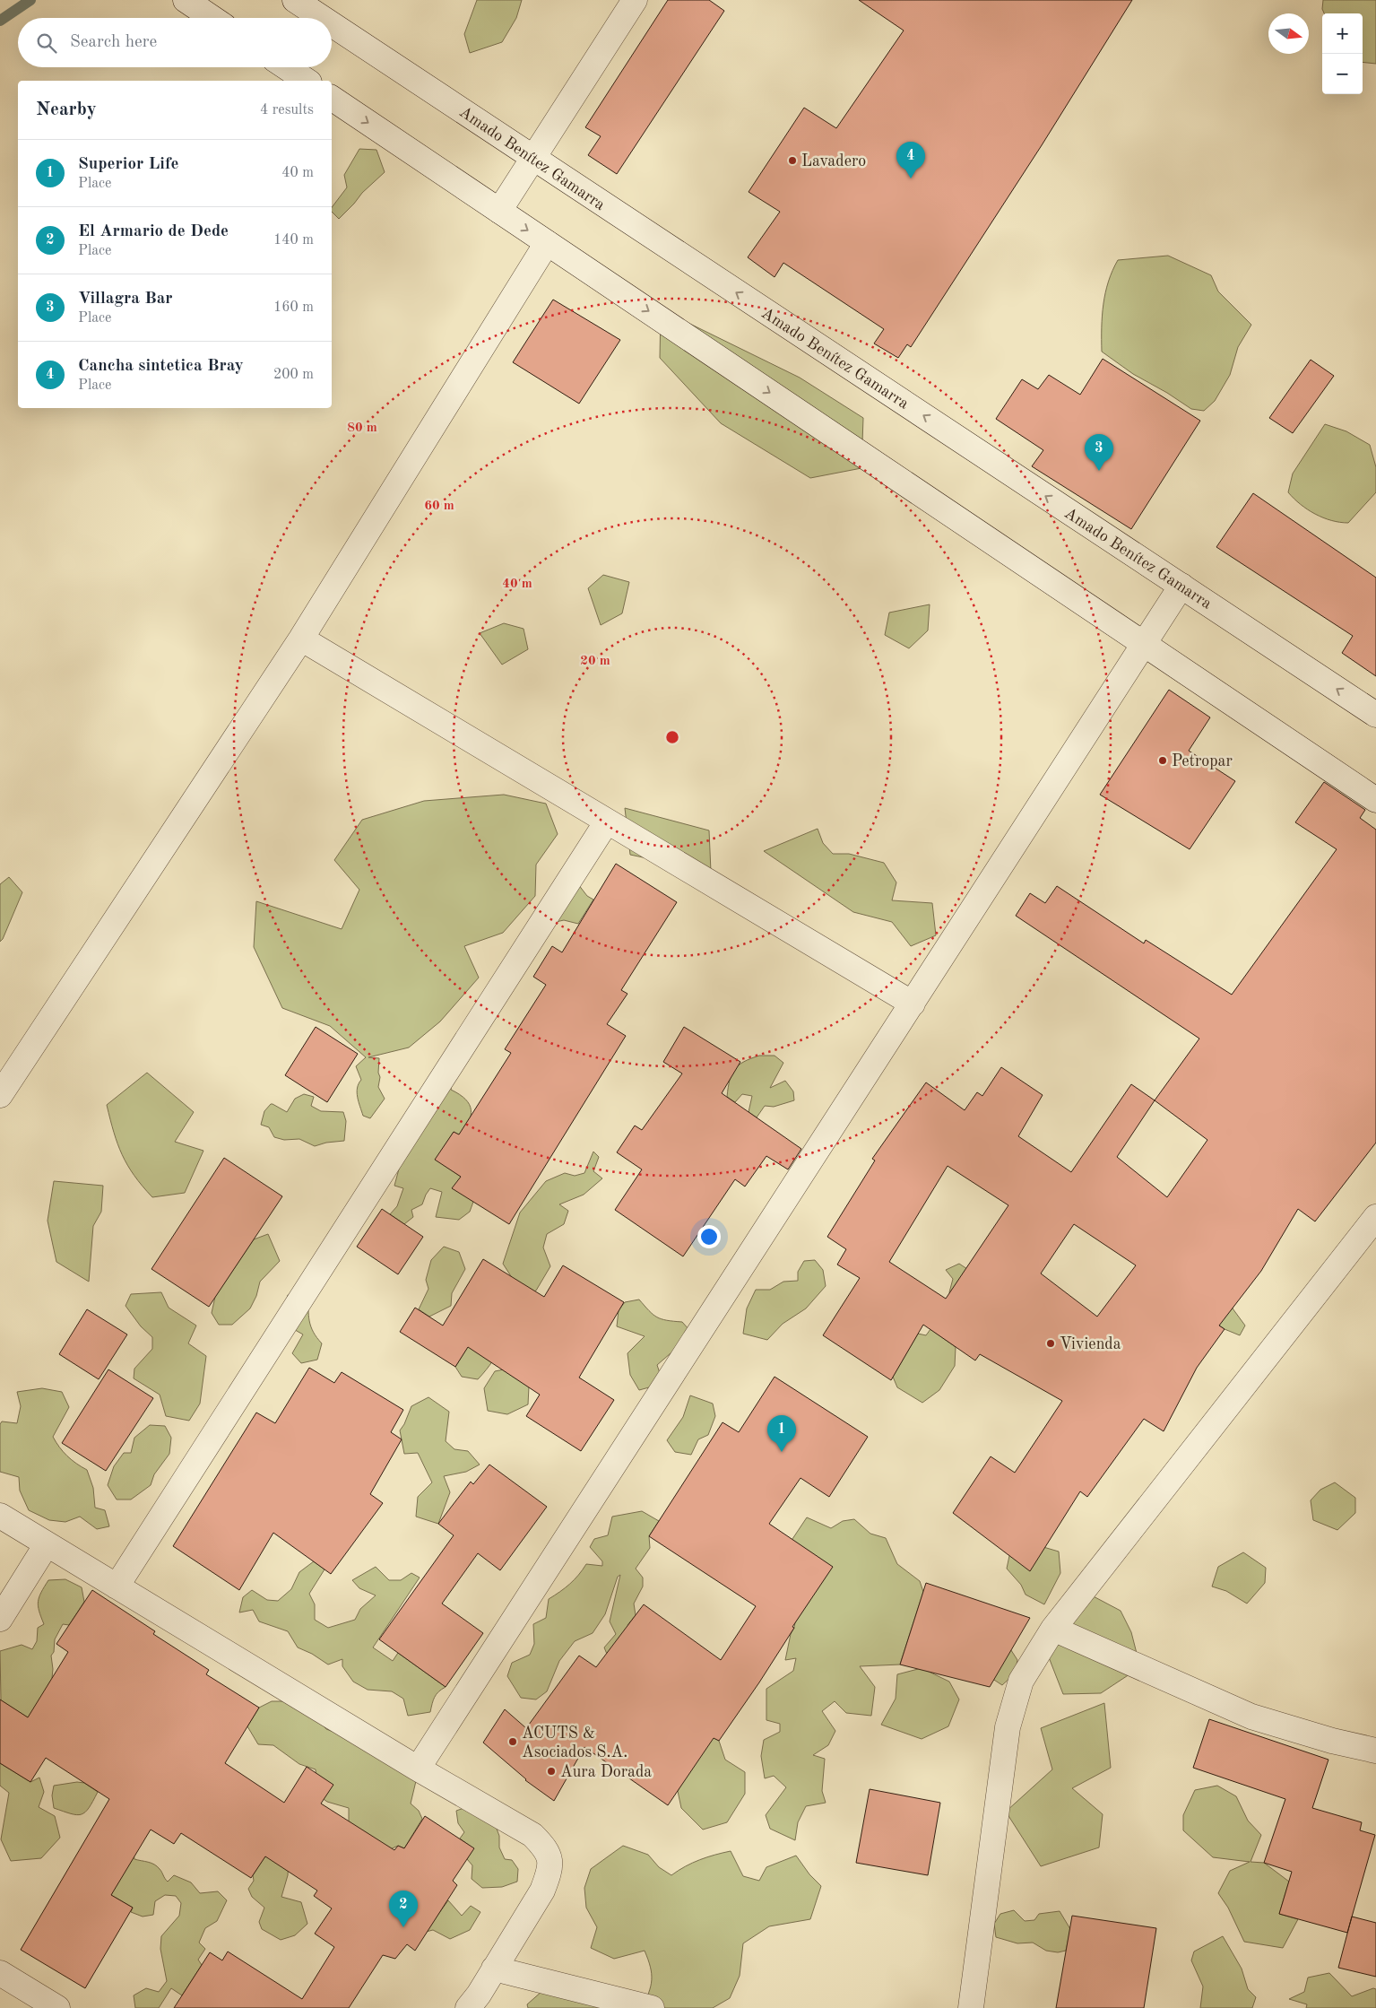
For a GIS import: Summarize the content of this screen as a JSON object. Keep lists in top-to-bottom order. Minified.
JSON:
{"streets":{"street":["Amado Benítez Gamarra"]},"places":["Lavadero","Petropar","Vivienda","ACUTS & Asociados S.A.","Aura Dorada"],"north":"right","page":{"map_buttons":["+","−"],"search":"Search here","heading":["Nearby","4 results"],"list":[{"mark":"1","name":"Superior Life","note":"Place","value":"40 m"},{"mark":"2","name":"El Armario de Dede","note":"Place","value":"140 m"},{"mark":"3","name":"Villagra Bar","note":"Place","value":"160 m"},{"mark":"4","name":"Cancha sintetica Bray","note":"Place","value":"200 m"}],"pins":["4","3","1","2"]},"rings":["80 m","60 m","40 m","20 m"]}
